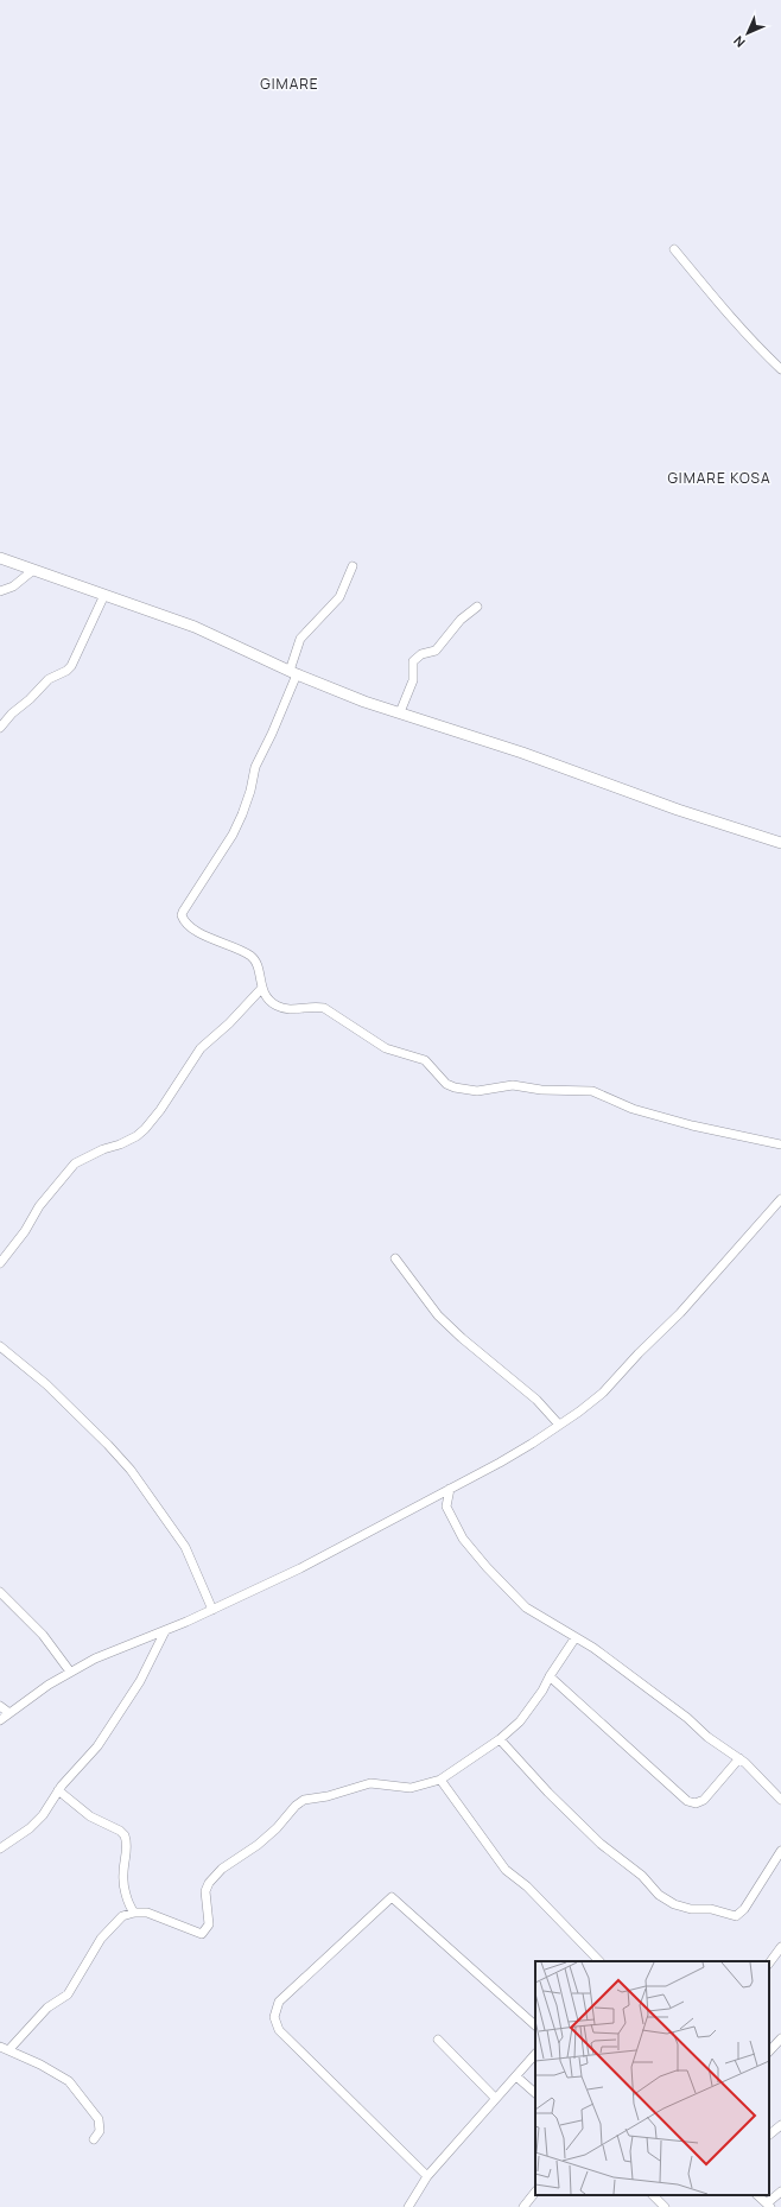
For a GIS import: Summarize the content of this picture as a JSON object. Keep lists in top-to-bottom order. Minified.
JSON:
{"districts":["GIMARE","GIMARE KOSA"],"north":"bottom left"}
